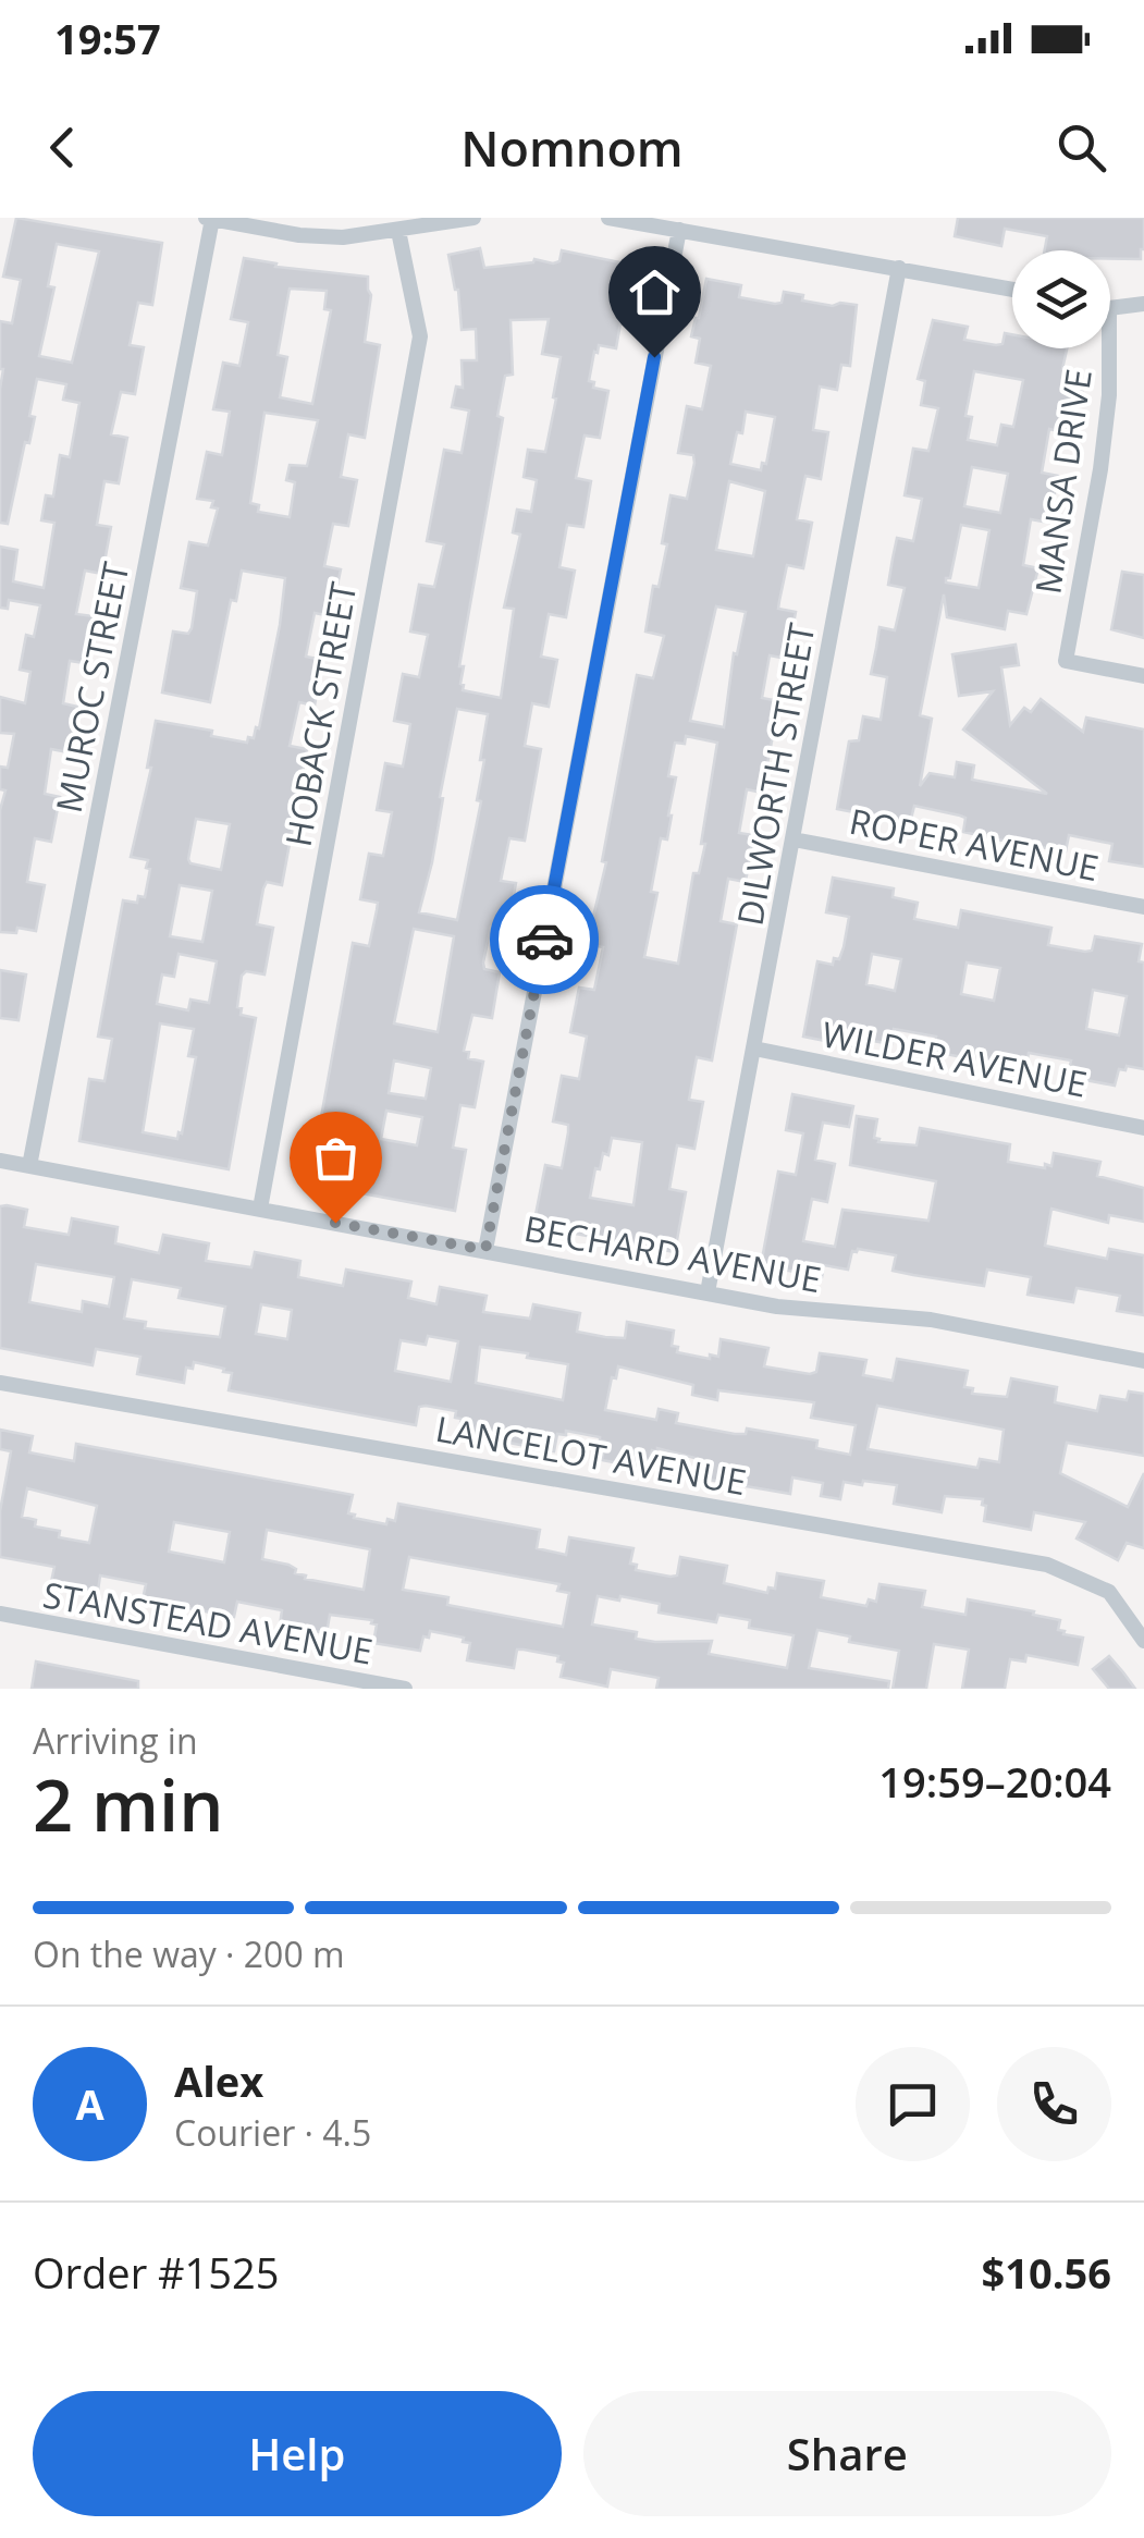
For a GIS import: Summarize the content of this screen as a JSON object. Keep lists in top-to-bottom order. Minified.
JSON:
{"streets":{"street":["MANSA DRIVE","MUROC STREET","HOBACK STREET","DILWORTH STREET","ROPER AVENUE","WILDER AVENUE","BECHARD AVENUE","LANCELOT AVENUE","STANSTEAD AVENUE"]},"crossings":[["MUROC STREET","BECHARD AVENUE"],["HOBACK STREET","BECHARD AVENUE"],["DILWORTH STREET","ROPER AVENUE"],["DILWORTH STREET","WILDER AVENUE"],["DILWORTH STREET","BECHARD AVENUE"]],"page":{"status":"19:57","header":"Nomnom","heading":["2 min","Arriving in","19:59–20:04"],"panel":["Alex","Courier · 4.5","Order #1525","$10.56"],"bar":"On the way · 200 m","round":"A","buttons":["Help","Share"]}}
